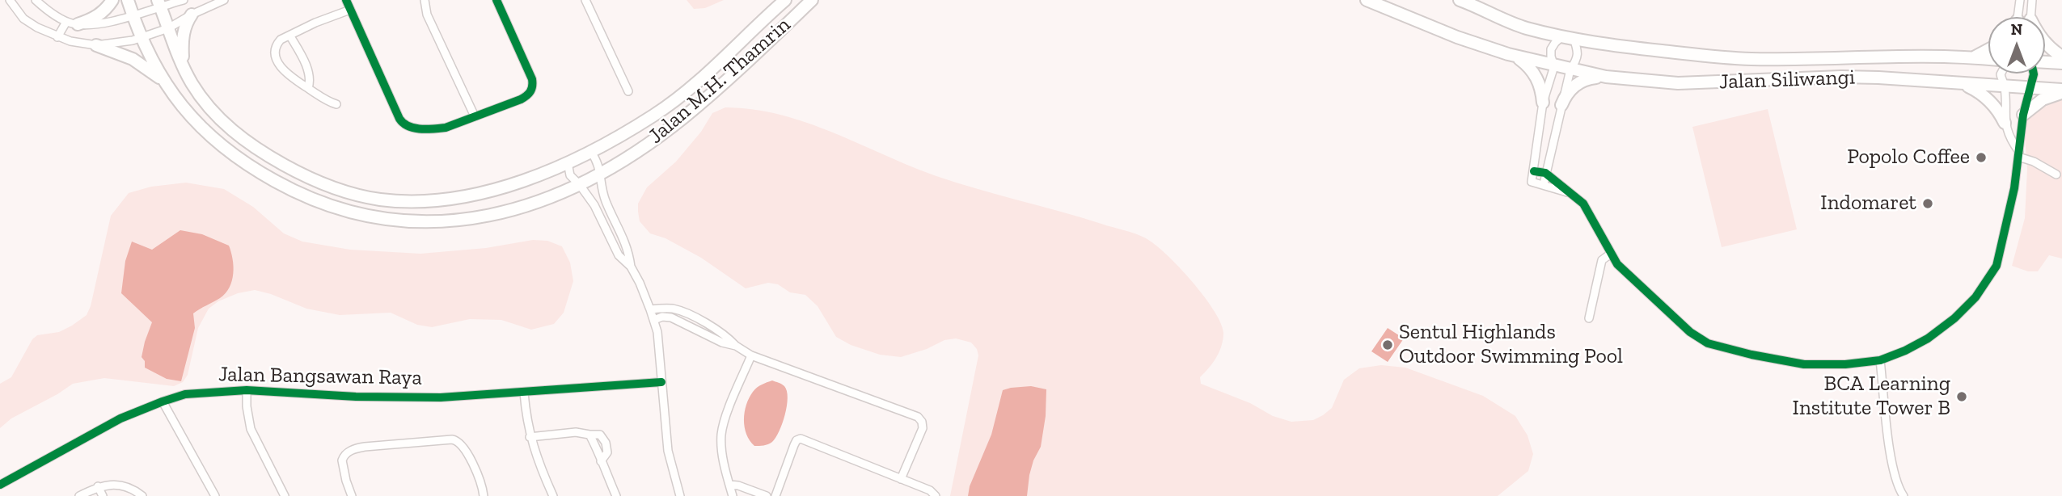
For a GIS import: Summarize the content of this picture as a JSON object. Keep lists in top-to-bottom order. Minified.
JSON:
{"streets":{"main road":["Jalan Siliwangi","Jalan M.H. Thamrin"],"street":["Jalan Bangsawan Raya"]},"places":["Popolo Coffee","Indomaret","Sentul Highlands Outdoor Swimming Pool","BCA Learning Institute Tower B"],"north":"top"}
